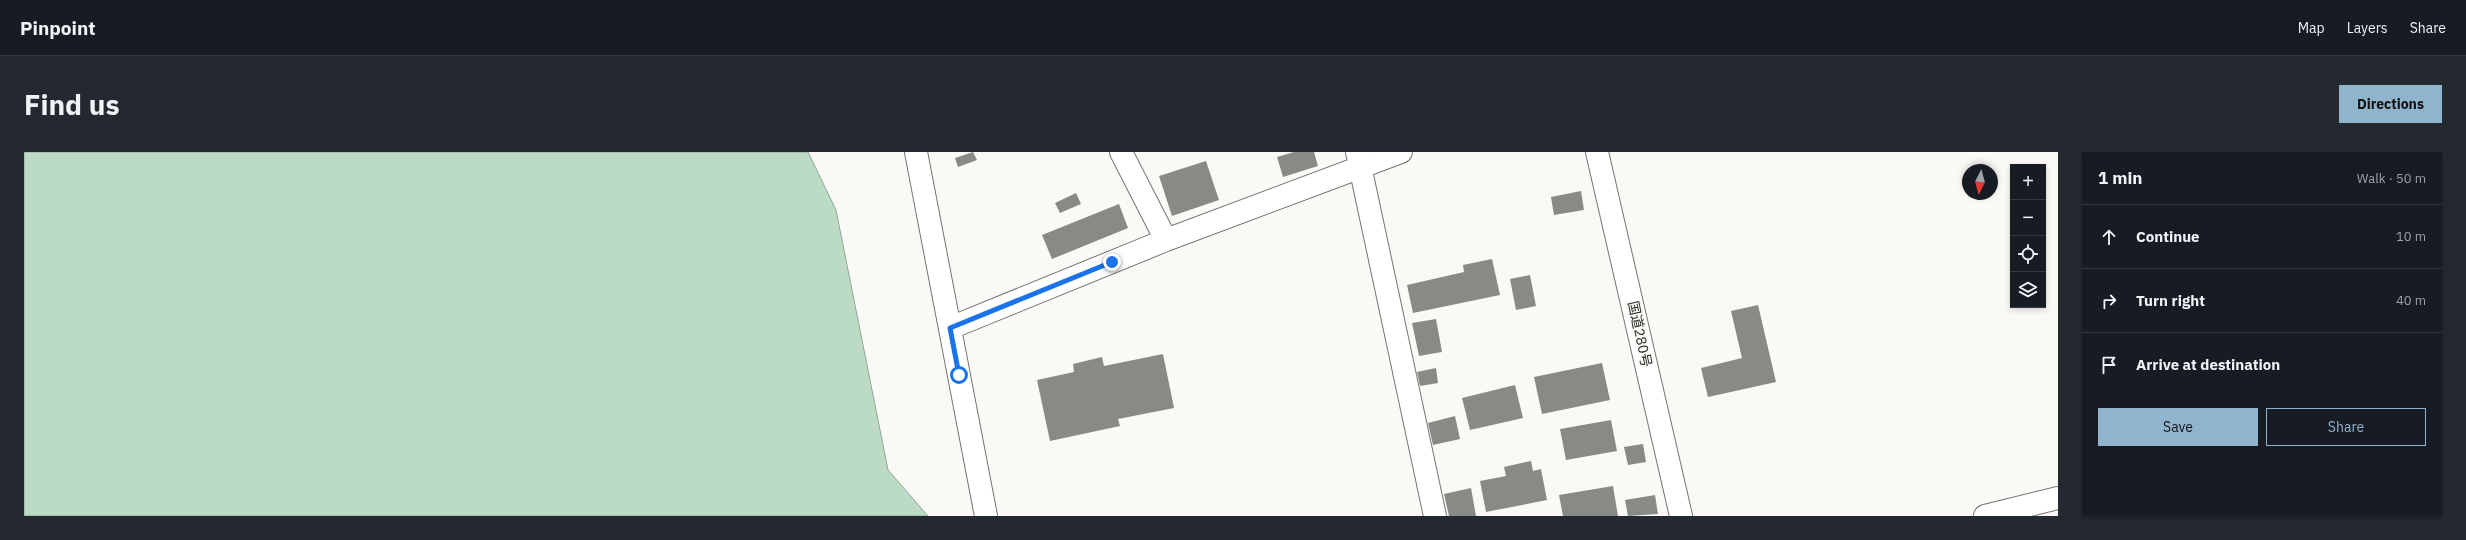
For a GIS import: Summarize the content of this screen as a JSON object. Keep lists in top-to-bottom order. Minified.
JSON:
{"streets":{"main road":["国道280号"]},"north":"bottom","page":{"header":"Pinpoint","nav":["Map","Layers","Share"],"buttons":["Directions",["Save","Share"]],"title":"Find us","heading":["1 min","Walk · 50 m"],"map_buttons":["+","−"],"list":[["Continue","10 m"],["Turn right","40 m"],"Arrive at destination"]}}
